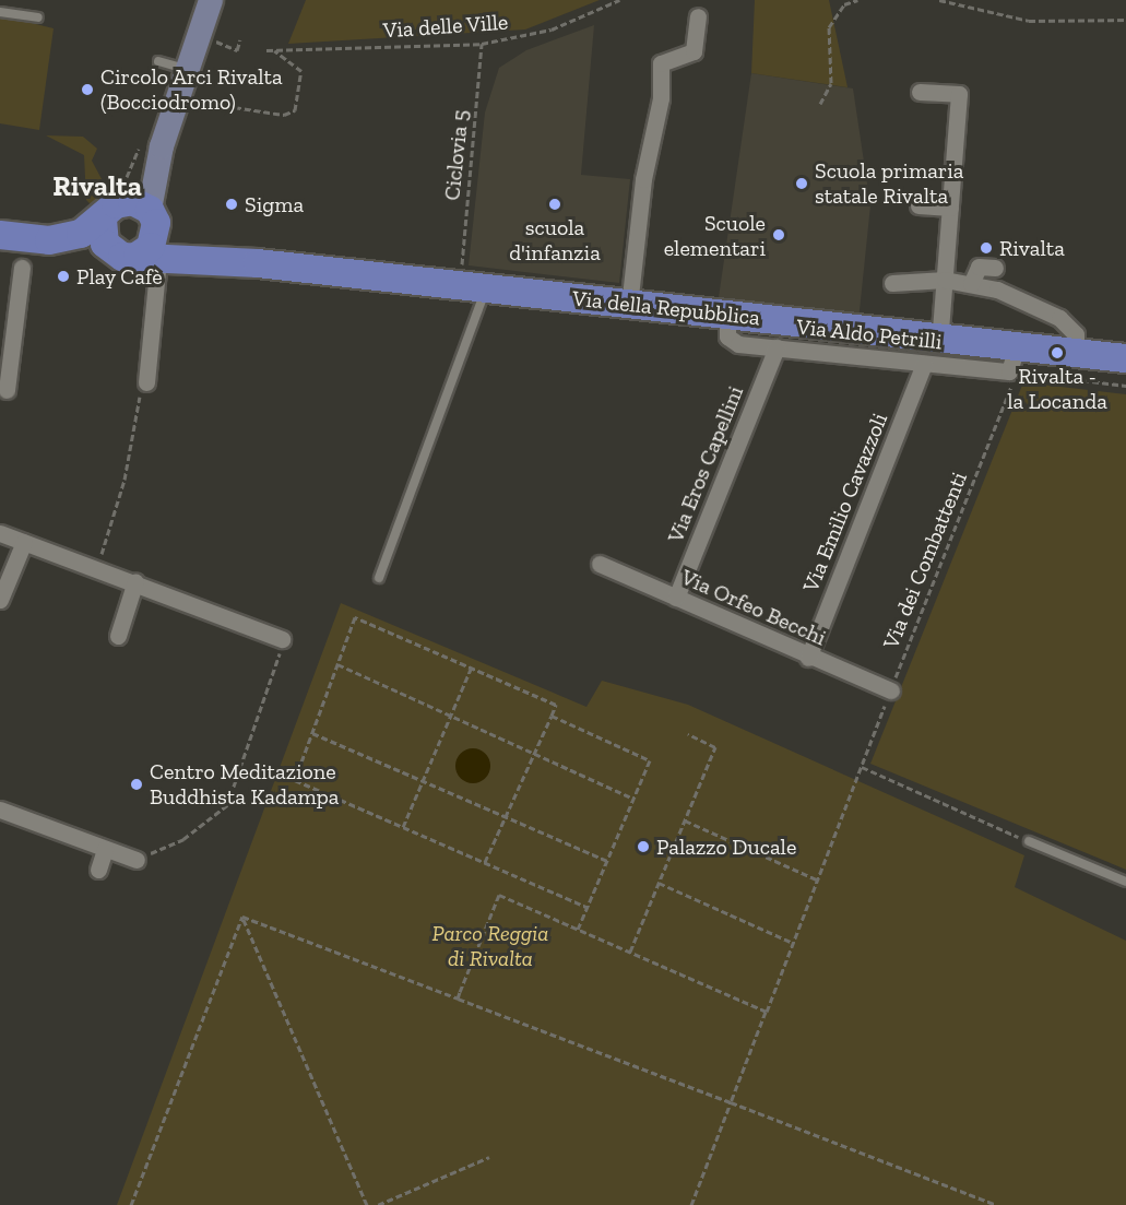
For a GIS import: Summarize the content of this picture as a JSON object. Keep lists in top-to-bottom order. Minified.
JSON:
{"streets":{"main road":["Via della Repubblica"],"street":["Via Aldo Petrilli","Via Eros Capellini","Via Emilio Cavazzoli","Via Orfeo Becchi"],"path":["Via delle Ville","Ciclovia 5","Via dei Combattenti"]},"crossings":[["Via delle Ville","Ciclovia 5"],["Via della Repubblica","Via Aldo Petrilli"],["Via della Repubblica","Via Emilio Cavazzoli"],["Via Aldo Petrilli","Via Eros Capellini"],["Via Aldo Petrilli","Via Emilio Cavazzoli"],["Via Eros Capellini","Via Orfeo Becchi"],["Via Emilio Cavazzoli","Via Orfeo Becchi"],["Via dei Combattenti","Via Orfeo Becchi"]],"districts":["Rivalta"],"parks":["Parco Reggia di Rivalta"],"places":["Circolo Arci Rivalta (Bocciodromo)","Scuola primaria statale Rivalta","Sigma","scuola d'infanzia","Scuole elementari","Rivalta","Play Cafè","Rivalta - la Locanda","Centro Meditazione Buddhista Kadampa","Palazzo Ducale"]}
